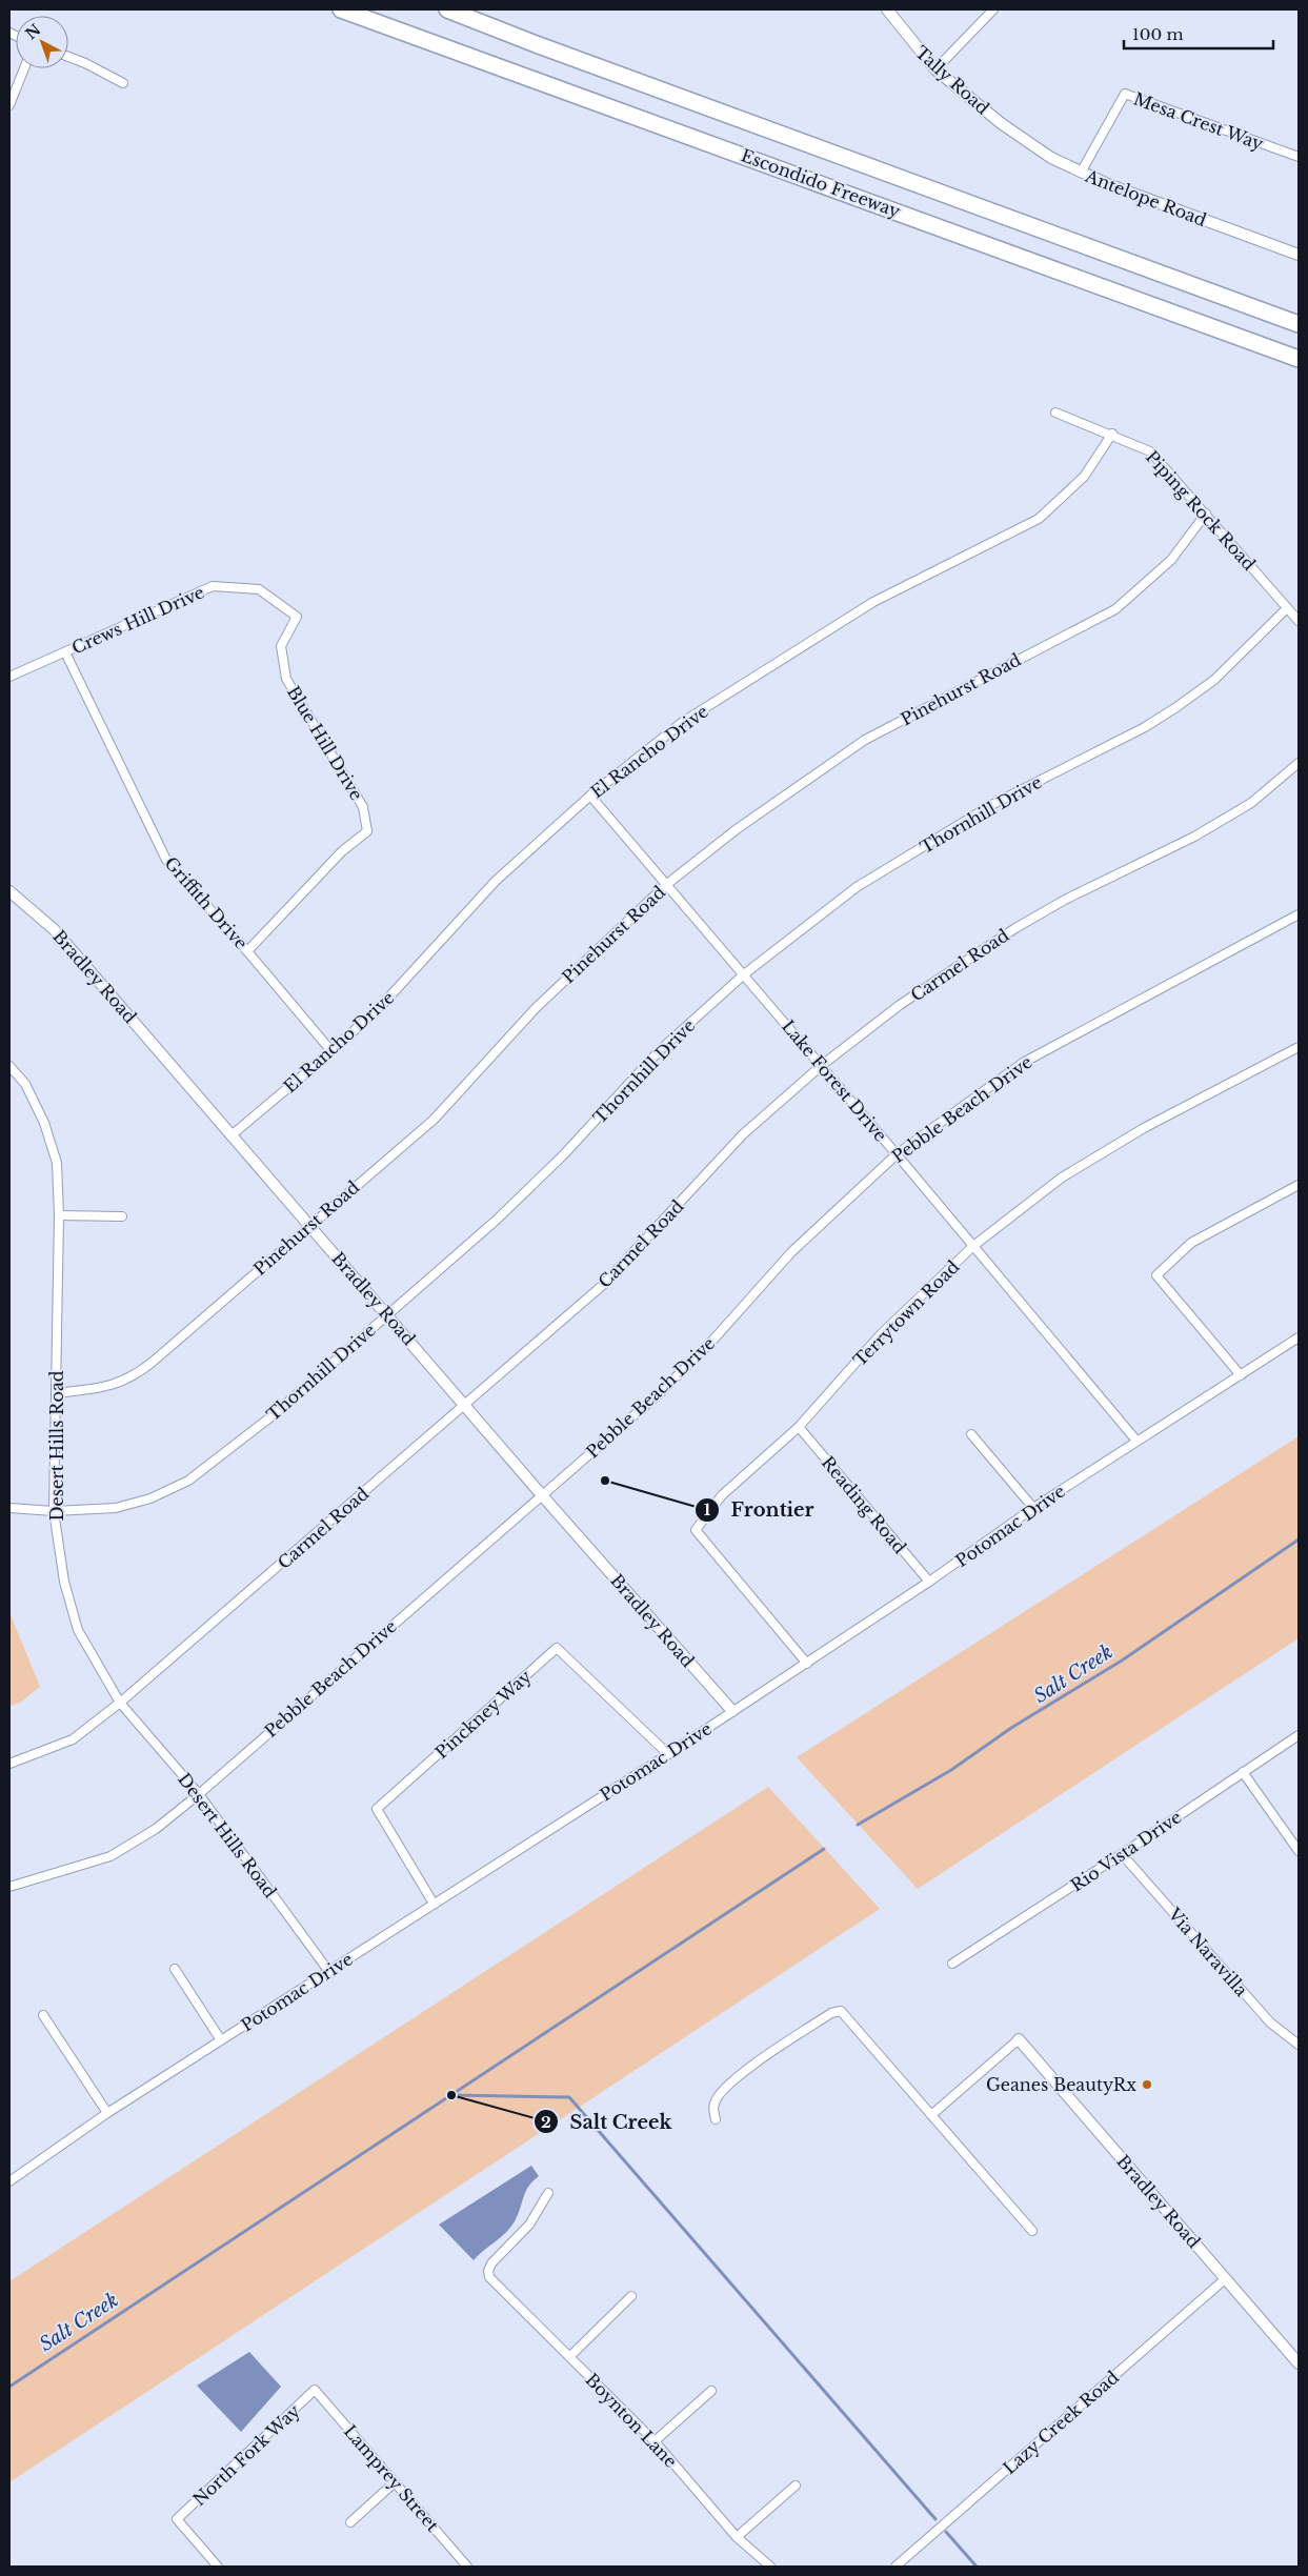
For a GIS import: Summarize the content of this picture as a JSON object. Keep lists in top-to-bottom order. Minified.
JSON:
{"streets":{"highway":["Escondido Freeway"],"street":["Tally Road","Mesa Crest Way","Antelope Road","Piping Rock Road","Crews Hill Drive","Pinehurst Road","Blue Hill Drive","El Rancho Drive","Thornhill Drive","Griffith Drive","Carmel Road","Bradley Road","Lake Forest Drive","Pebble Beach Drive","Terrytown Road","Desert Hills Road","Reading Road","Potomac Drive","Pinckney Way","Rio Vista Drive","Via Naravilla","Boynton Lane","Lazy Creek Road","North Fork Way","Lamprey Street"]},"crossings":[["Tally Road","Antelope Road"],["Mesa Crest Way","Antelope Road"],["Piping Rock Road","Pinehurst Road"],["Piping Rock Road","El Rancho Drive"],["Piping Rock Road","Thornhill Drive"],["Crews Hill Drive","Blue Hill Drive"],["Crews Hill Drive","Griffith Drive"],["Pinehurst Road","Bradley Road"],["Pinehurst Road","Lake Forest Drive"],["Pinehurst Road","Desert Hills Road"],["Blue Hill Drive","Griffith Drive"],["El Rancho Drive","Griffith Drive"],["El Rancho Drive","Bradley Road"],["El Rancho Drive","Lake Forest Drive"],["Thornhill Drive","Bradley Road"],["Thornhill Drive","Lake Forest Drive"],["Thornhill Drive","Desert Hills Road"],["Carmel Road","Bradley Road"],["Carmel Road","Lake Forest Drive"],["Carmel Road","Desert Hills Road"],["Bradley Road","Pebble Beach Drive"],["Bradley Road","Potomac Drive"],["Bradley Road","Lazy Creek Road"],["Lake Forest Drive","Pebble Beach Drive"],["Lake Forest Drive","Terrytown Road"],["Lake Forest Drive","Potomac Drive"],["Pebble Beach Drive","Desert Hills Road"],["Terrytown Road","Reading Road"],["Terrytown Road","Potomac Drive"],["Desert Hills Road","Potomac Drive"],["Reading Road","Potomac Drive"],["Potomac Drive","Pinckney Way"],["Rio Vista Drive","Via Naravilla"],["North Fork Way","Lamprey Street"]],"water":["Salt Creek"],"places":["Frontier","Geanes BeautyRx","Salt Creek"],"scale_bar":"100 m","north":"top left"}
